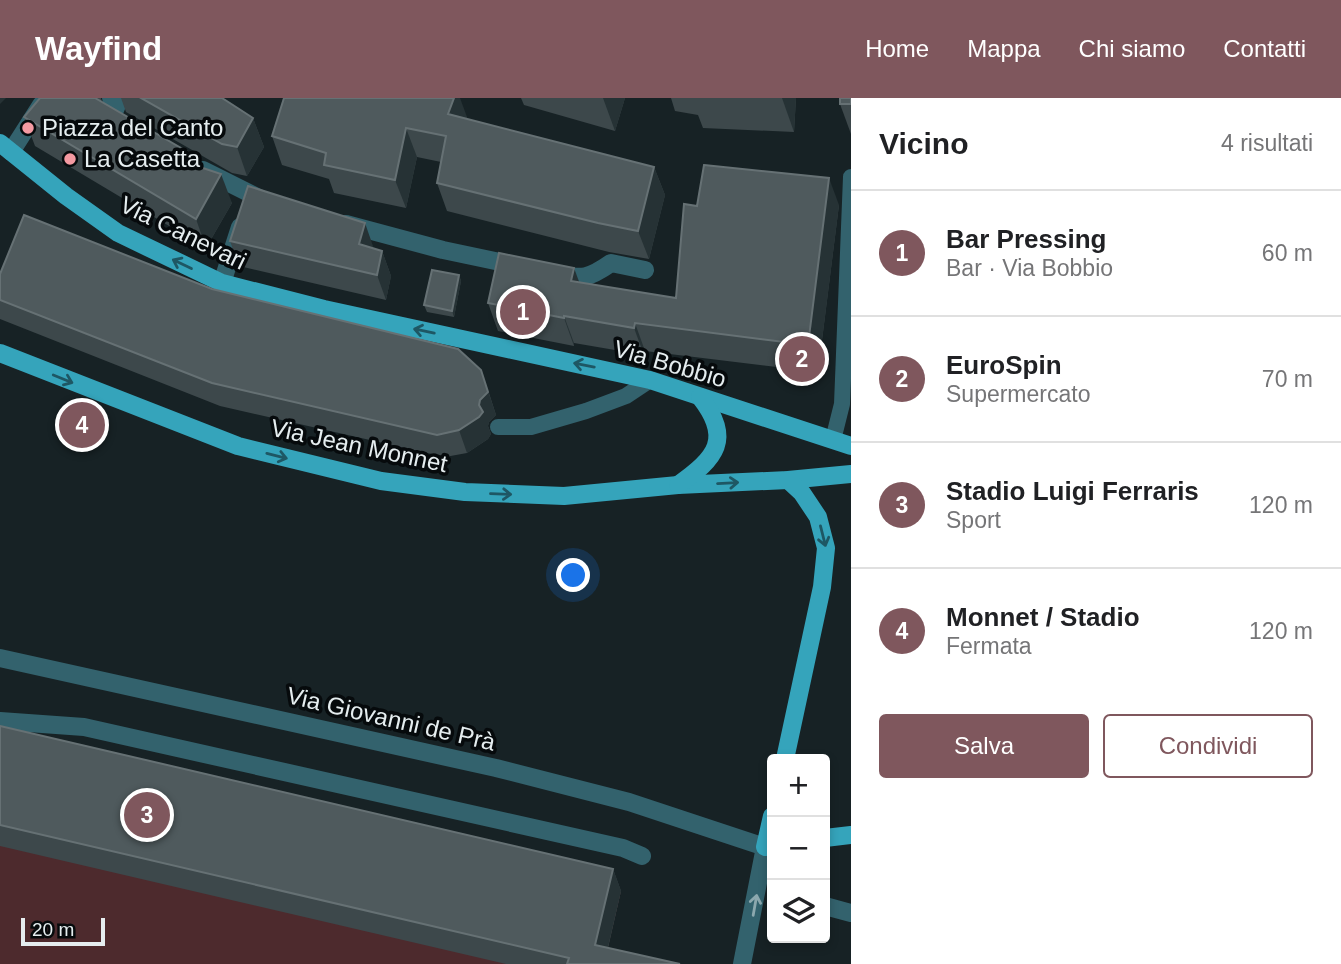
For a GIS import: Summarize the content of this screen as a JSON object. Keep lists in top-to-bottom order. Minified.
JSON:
{"streets":{"main road":["Via Canevari","Via Bobbio","Via Jean Monnet"],"street":["Via Giovanni de Prà"]},"crossings":[["Via Canevari","Via Bobbio"]],"one_way":["Via Canevari","Via Bobbio","Via Jean Monnet"],"places":["Piazza del Canto","La Casetta"],"scale_bar":"20 m","page":{"header":"Wayfind","nav":["Home","Mappa","Chi siamo","Contatti"],"heading":["Vicino","4 risultati"],"list":[{"mark":"1","name":"Bar Pressing","note":"Bar · Via Bobbio","value":"60 m"},{"mark":"2","name":"EuroSpin","note":"Supermercato","value":"70 m"},{"mark":"3","name":"Stadio Luigi Ferraris","note":"Sport","value":"120 m"},{"mark":"4","name":"Monnet / Stadio","note":"Fermata","value":"120 m"}],"pins":["1","2","4","3"],"buttons":["Salva","Condividi"],"map_buttons":["+","−"],"scale":"20 m"}}
